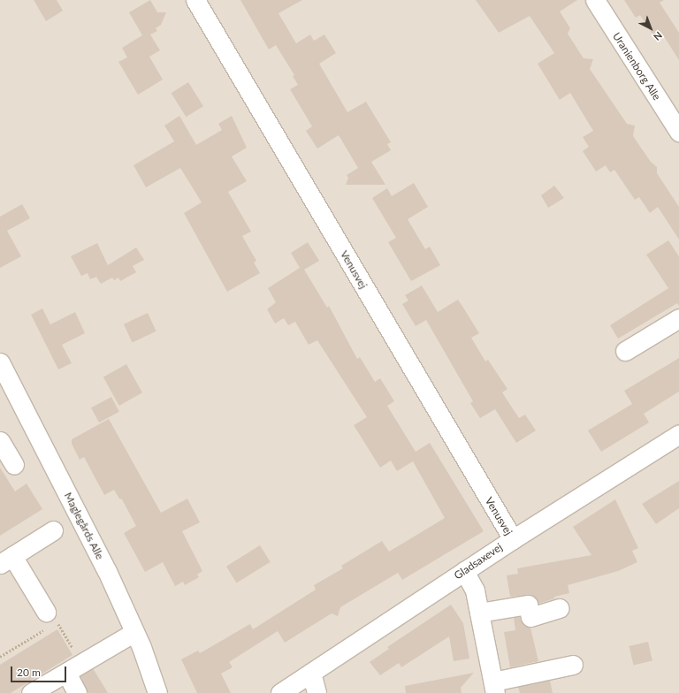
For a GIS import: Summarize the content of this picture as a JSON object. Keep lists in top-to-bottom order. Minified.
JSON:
{"streets":{"street":["Uranienborg Alle","Venusvej","Maglegårds Alle","Gladsaxevej"]},"crossings":[["Venusvej","Gladsaxevej"]],"scale_bar":"20 m","north":"bottom right"}
